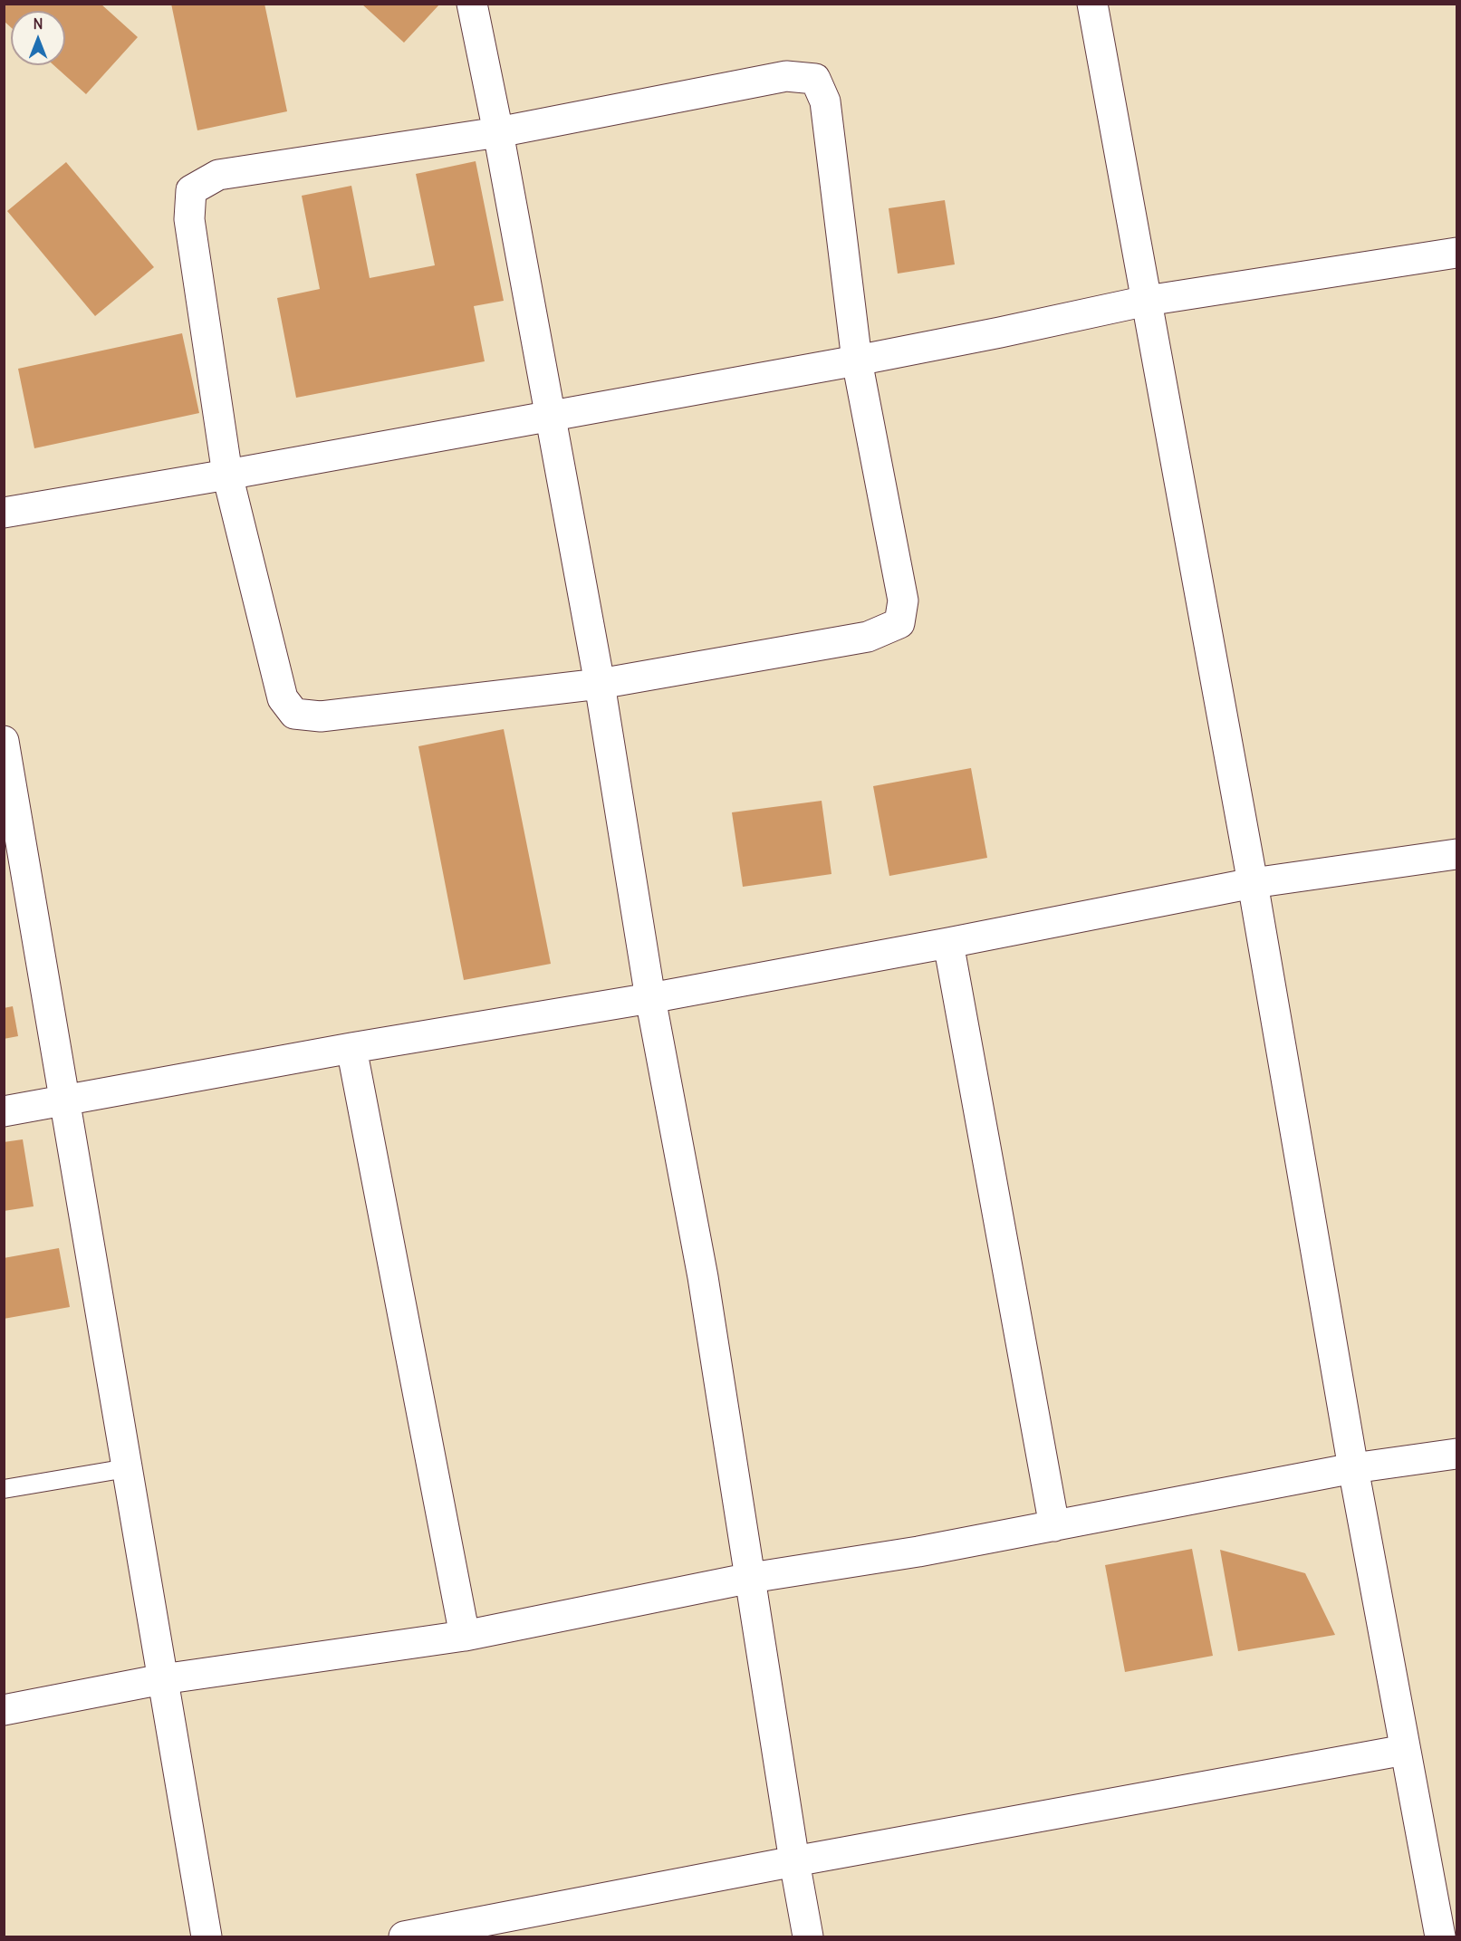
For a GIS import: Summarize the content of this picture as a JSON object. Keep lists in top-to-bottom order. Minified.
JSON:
{"north":"top"}
